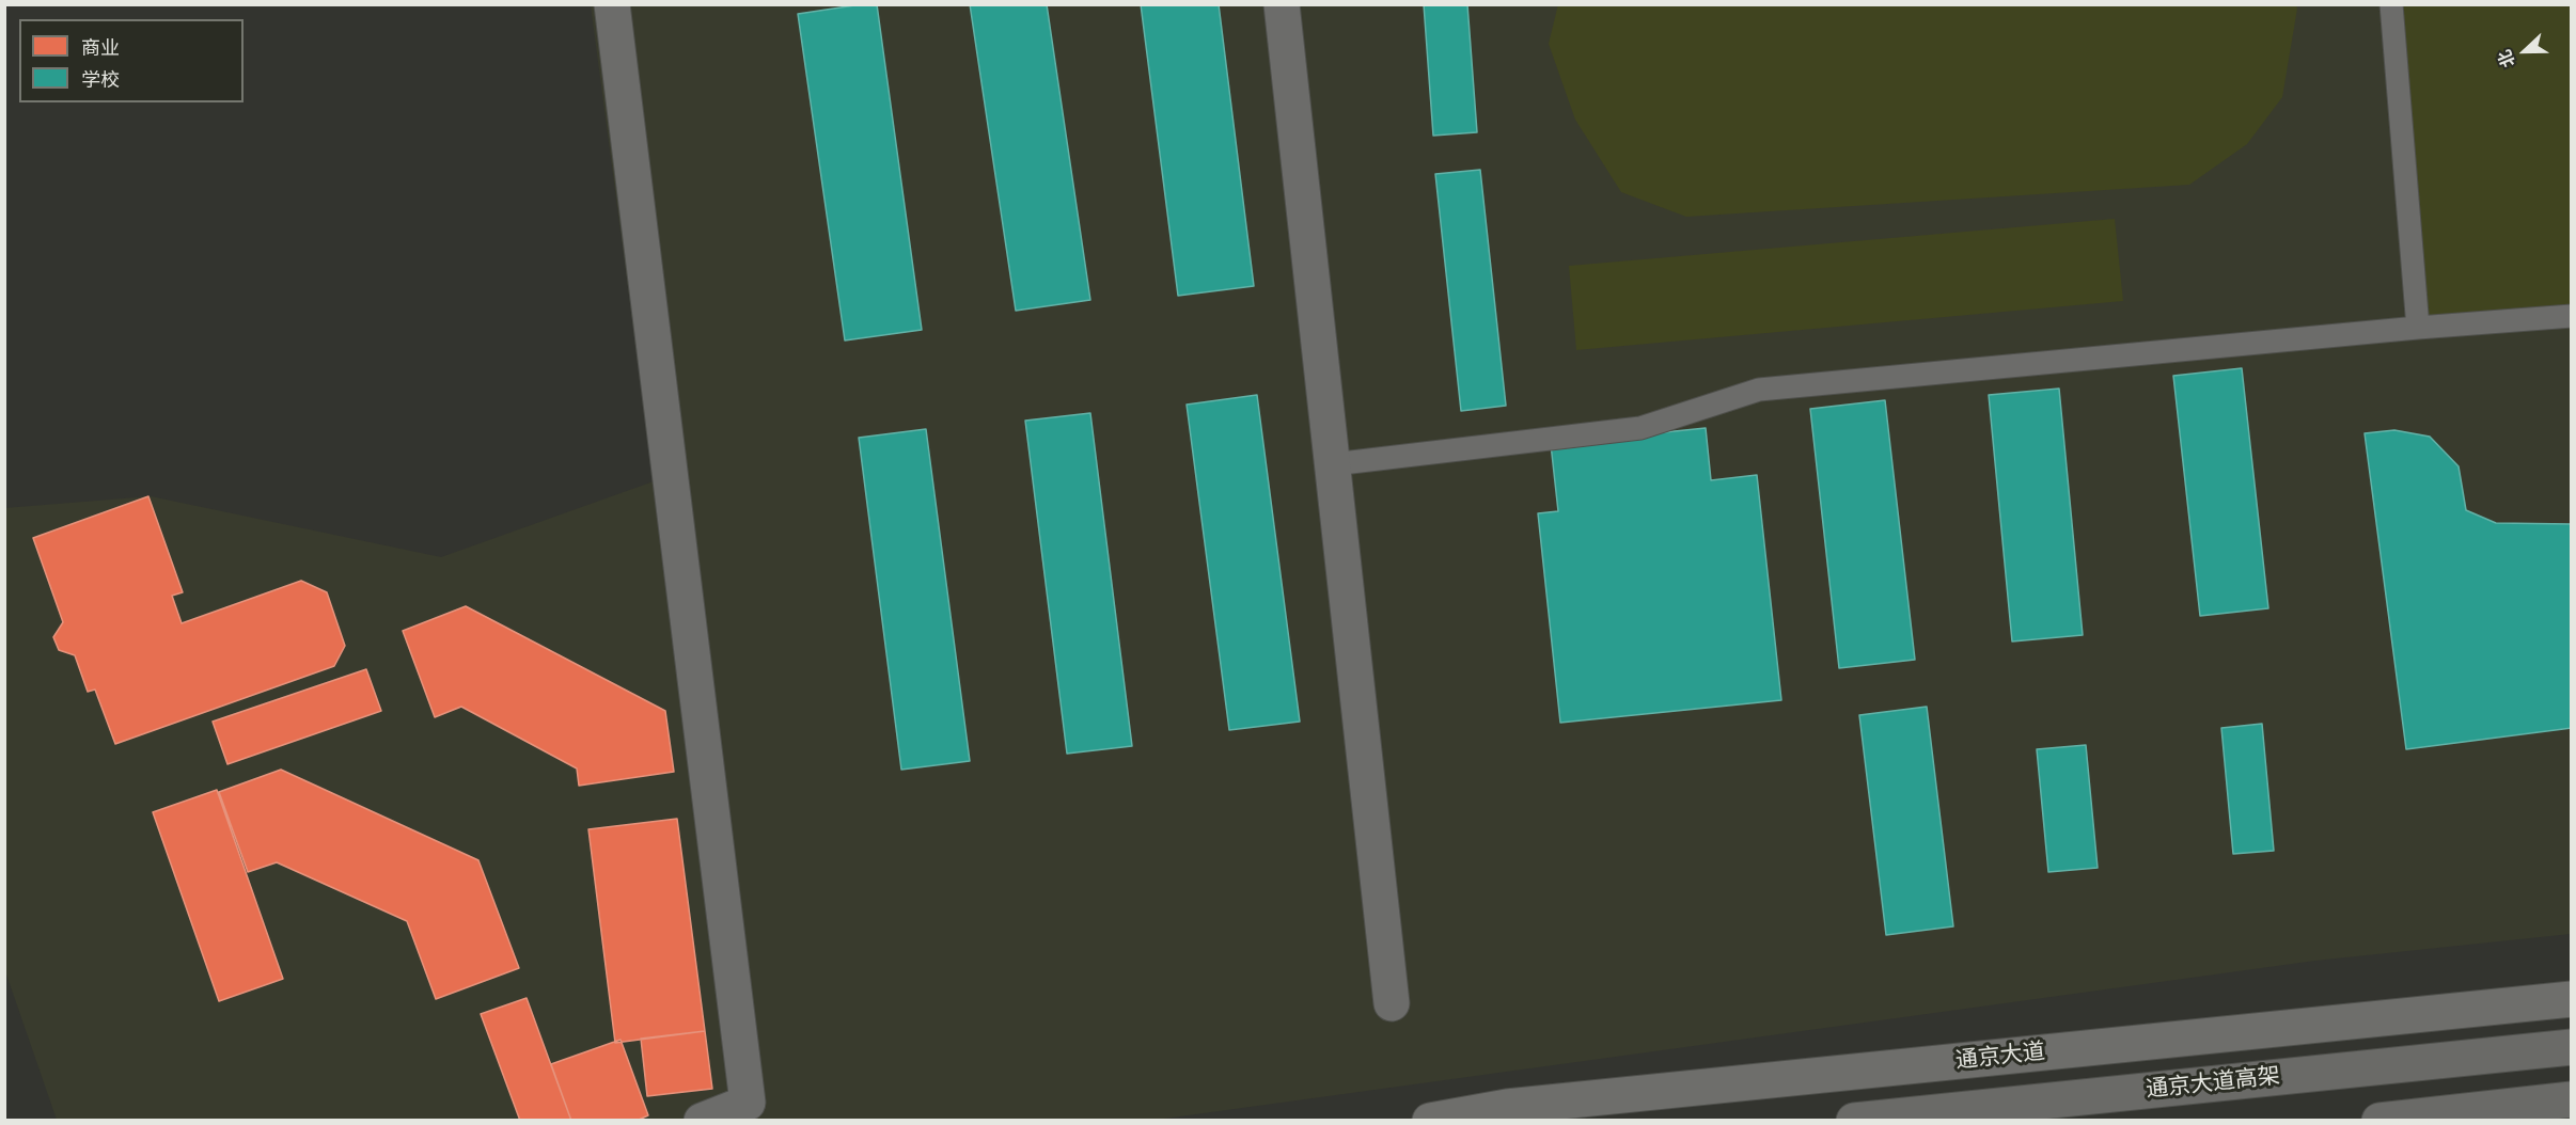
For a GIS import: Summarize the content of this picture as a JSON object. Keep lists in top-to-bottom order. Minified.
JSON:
{"streets":{"highway":["通京大道高架"],"main road":["通京大道"]},"legend":["商业","学校"],"north":"left"}
